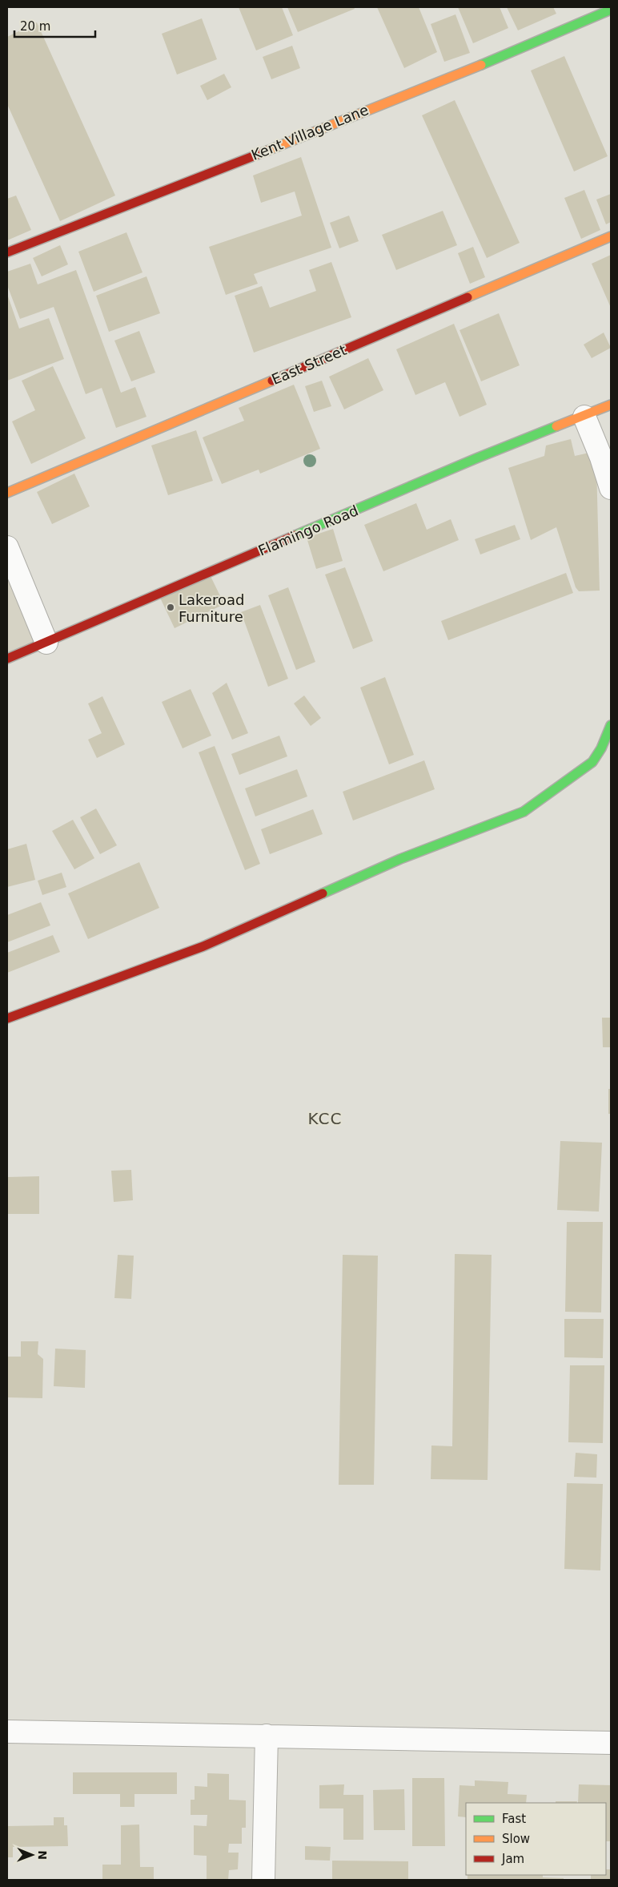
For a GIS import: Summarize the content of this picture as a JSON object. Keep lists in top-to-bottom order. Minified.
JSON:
{"streets":{"street":["Kent Village Lane","East Street","Flamingo Road"]},"districts":["KCC"],"places":["Lakeroad Furniture"],"legend":["Fast","Slow","Jam"],"scale_bar":"20 m","north":"right"}
